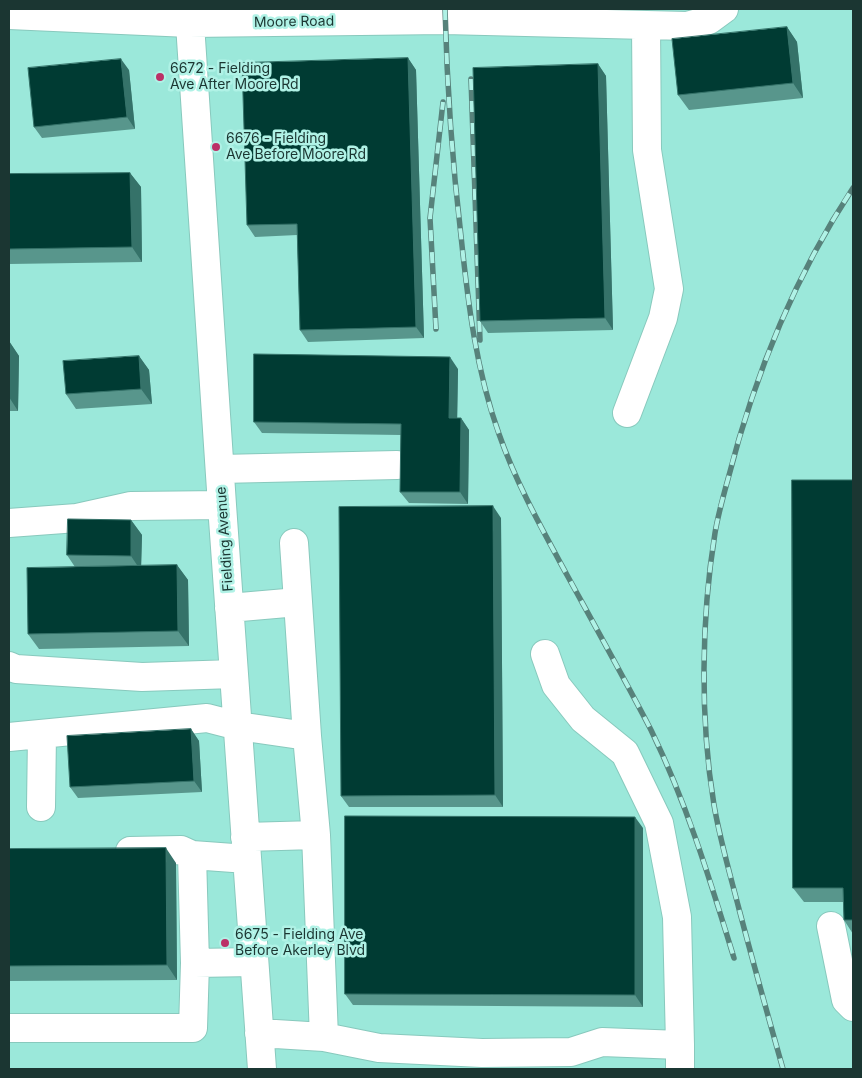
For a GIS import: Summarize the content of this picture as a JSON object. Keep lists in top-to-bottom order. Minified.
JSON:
{"streets":{"street":["Moore Road","Fielding Avenue"]},"crossings":[["Moore Road","Fielding Avenue"]],"places":["6672 - Fielding Ave After Moore Rd","6676 - Fielding Ave Before Moore Rd","6675 - Fielding Ave Before Akerley Blvd"]}
